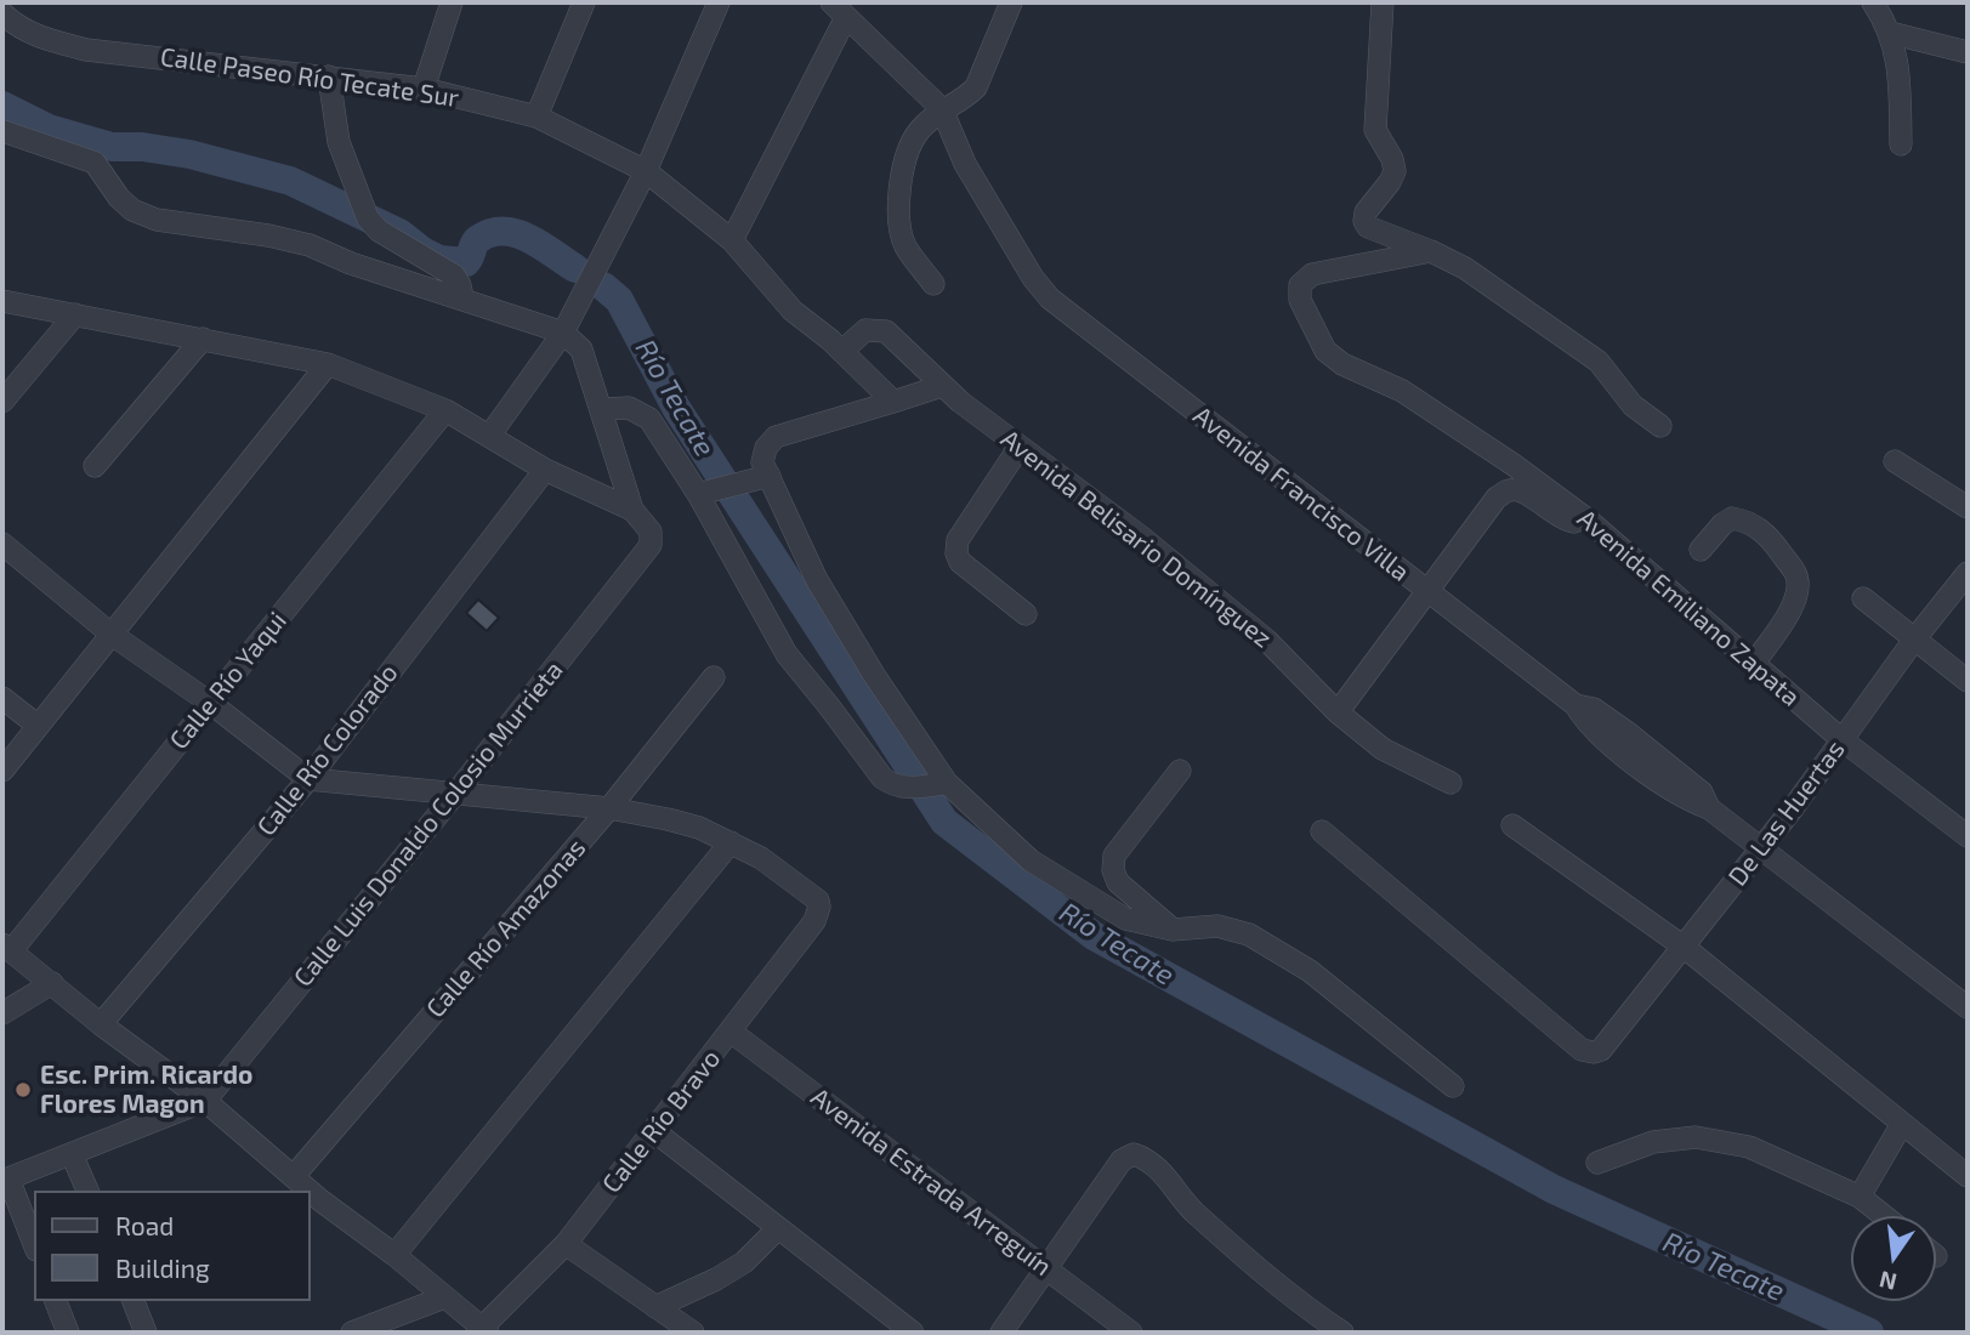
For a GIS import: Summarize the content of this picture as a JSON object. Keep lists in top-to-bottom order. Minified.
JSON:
{"streets":{"street":["Calle Paseo Río Tecate Sur","Avenida Francisco Villa","Avenida Belisario Domínguez","Avenida Emiliano Zapata","Calle Río Yaqui","Calle Río Colorado","De Las Huertas","Calle Luis Donaldo Colosio Murrieta","Calle Río Amazonas","Calle Río Bravo","Avenida Estrada Arreguín"]},"crossings":[["Calle Paseo Río Tecate Sur","Avenida Belisario Domínguez"],["Avenida Francisco Villa","De Las Huertas"],["Avenida Emiliano Zapata","De Las Huertas"],["Calle Río Bravo","Avenida Estrada Arreguín"]],"water":["Río Tecate"],"places":["Esc. Prim. Ricardo Flores Magon"],"legend":["Road","Building"],"north":"bottom"}
